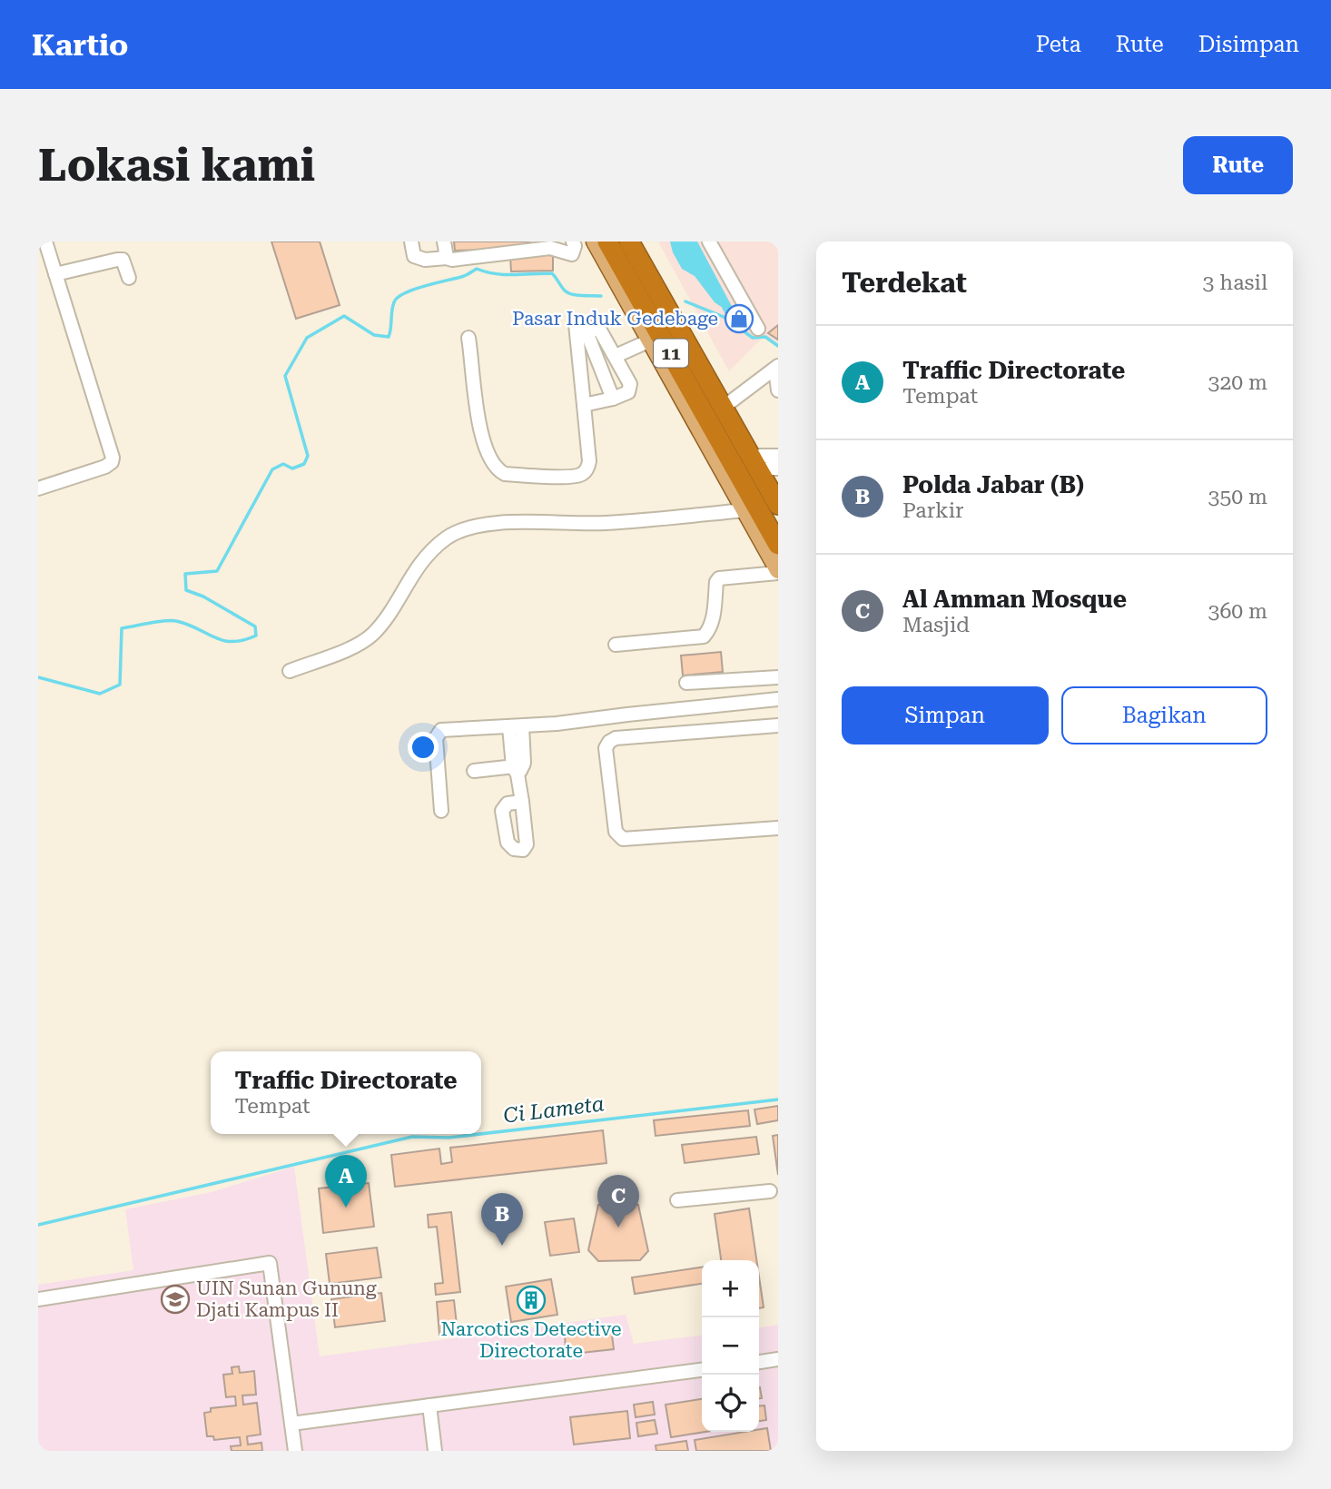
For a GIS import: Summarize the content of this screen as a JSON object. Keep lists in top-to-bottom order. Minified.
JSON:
{"streets":{"highway":["11"]},"water":["Ci Lameta"],"places":{"shop":["Pasar Induk Gedebage"],"school or university":["UIN Sunan Gunung Djati Kampus II"],"building":["Narcotics Detective Directorate"]},"page":{"header":"Kartio","nav":["Peta","Rute","Disimpan"],"buttons":["Rute",["Simpan","Bagikan"]],"title":"Lokasi kami","heading":["Terdekat","3 hasil"],"list":[{"mark":"A","name":"Traffic Directorate","note":"Tempat","value":"320 m"},{"mark":"B","name":"Polda Jabar (B)","note":"Parkir","value":"350 m"},{"mark":"C","name":"Al Amman Mosque","note":"Masjid","value":"360 m"}],"popup":["Traffic Directorate","Tempat"],"pins":["A","C","B"],"map_buttons":["+","−"]}}
